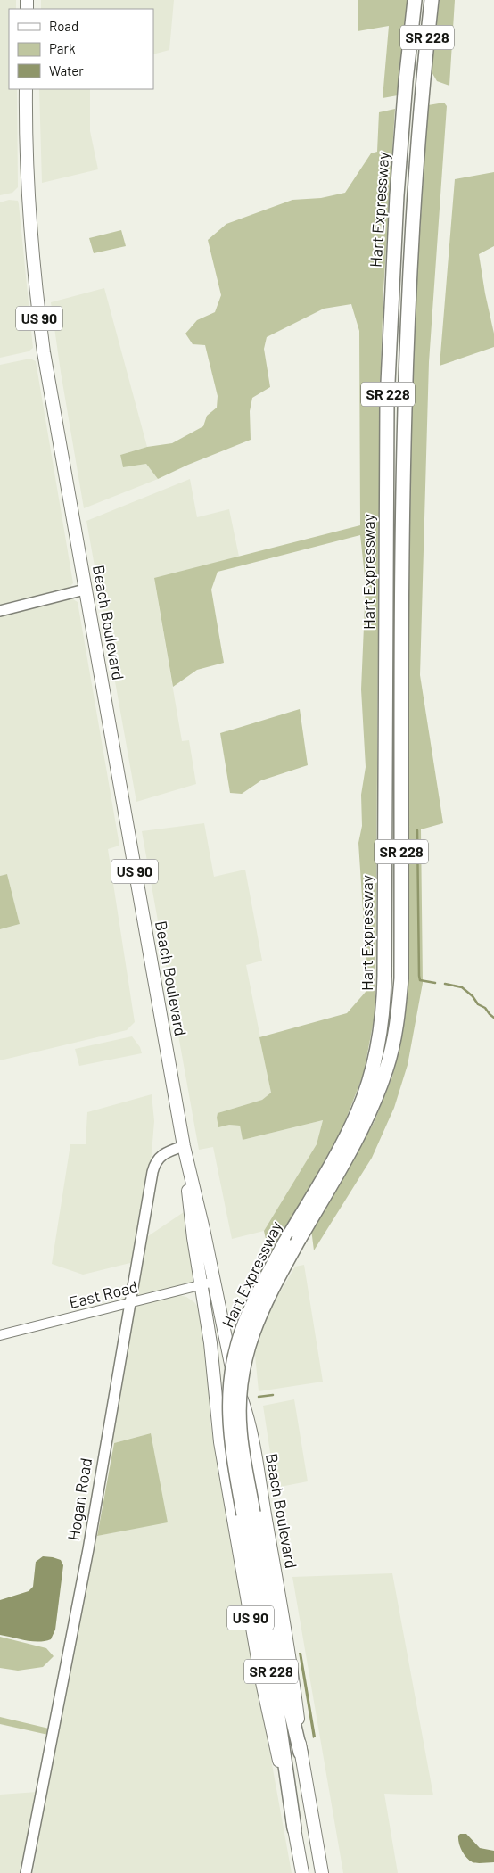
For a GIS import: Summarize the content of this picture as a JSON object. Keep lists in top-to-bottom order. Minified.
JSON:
{"streets":{"highway":["SR 228","Hart Expressway","US 90","Beach Boulevard"],"main road":["Hogan Road"],"street":["East Road"]},"crossings":[["Hart Expressway","Beach Boulevard"],["Beach Boulevard","East Road"],["Beach Boulevard","Hogan Road"],["East Road","Hogan Road"]],"legend":["Road","Park","Water"]}
